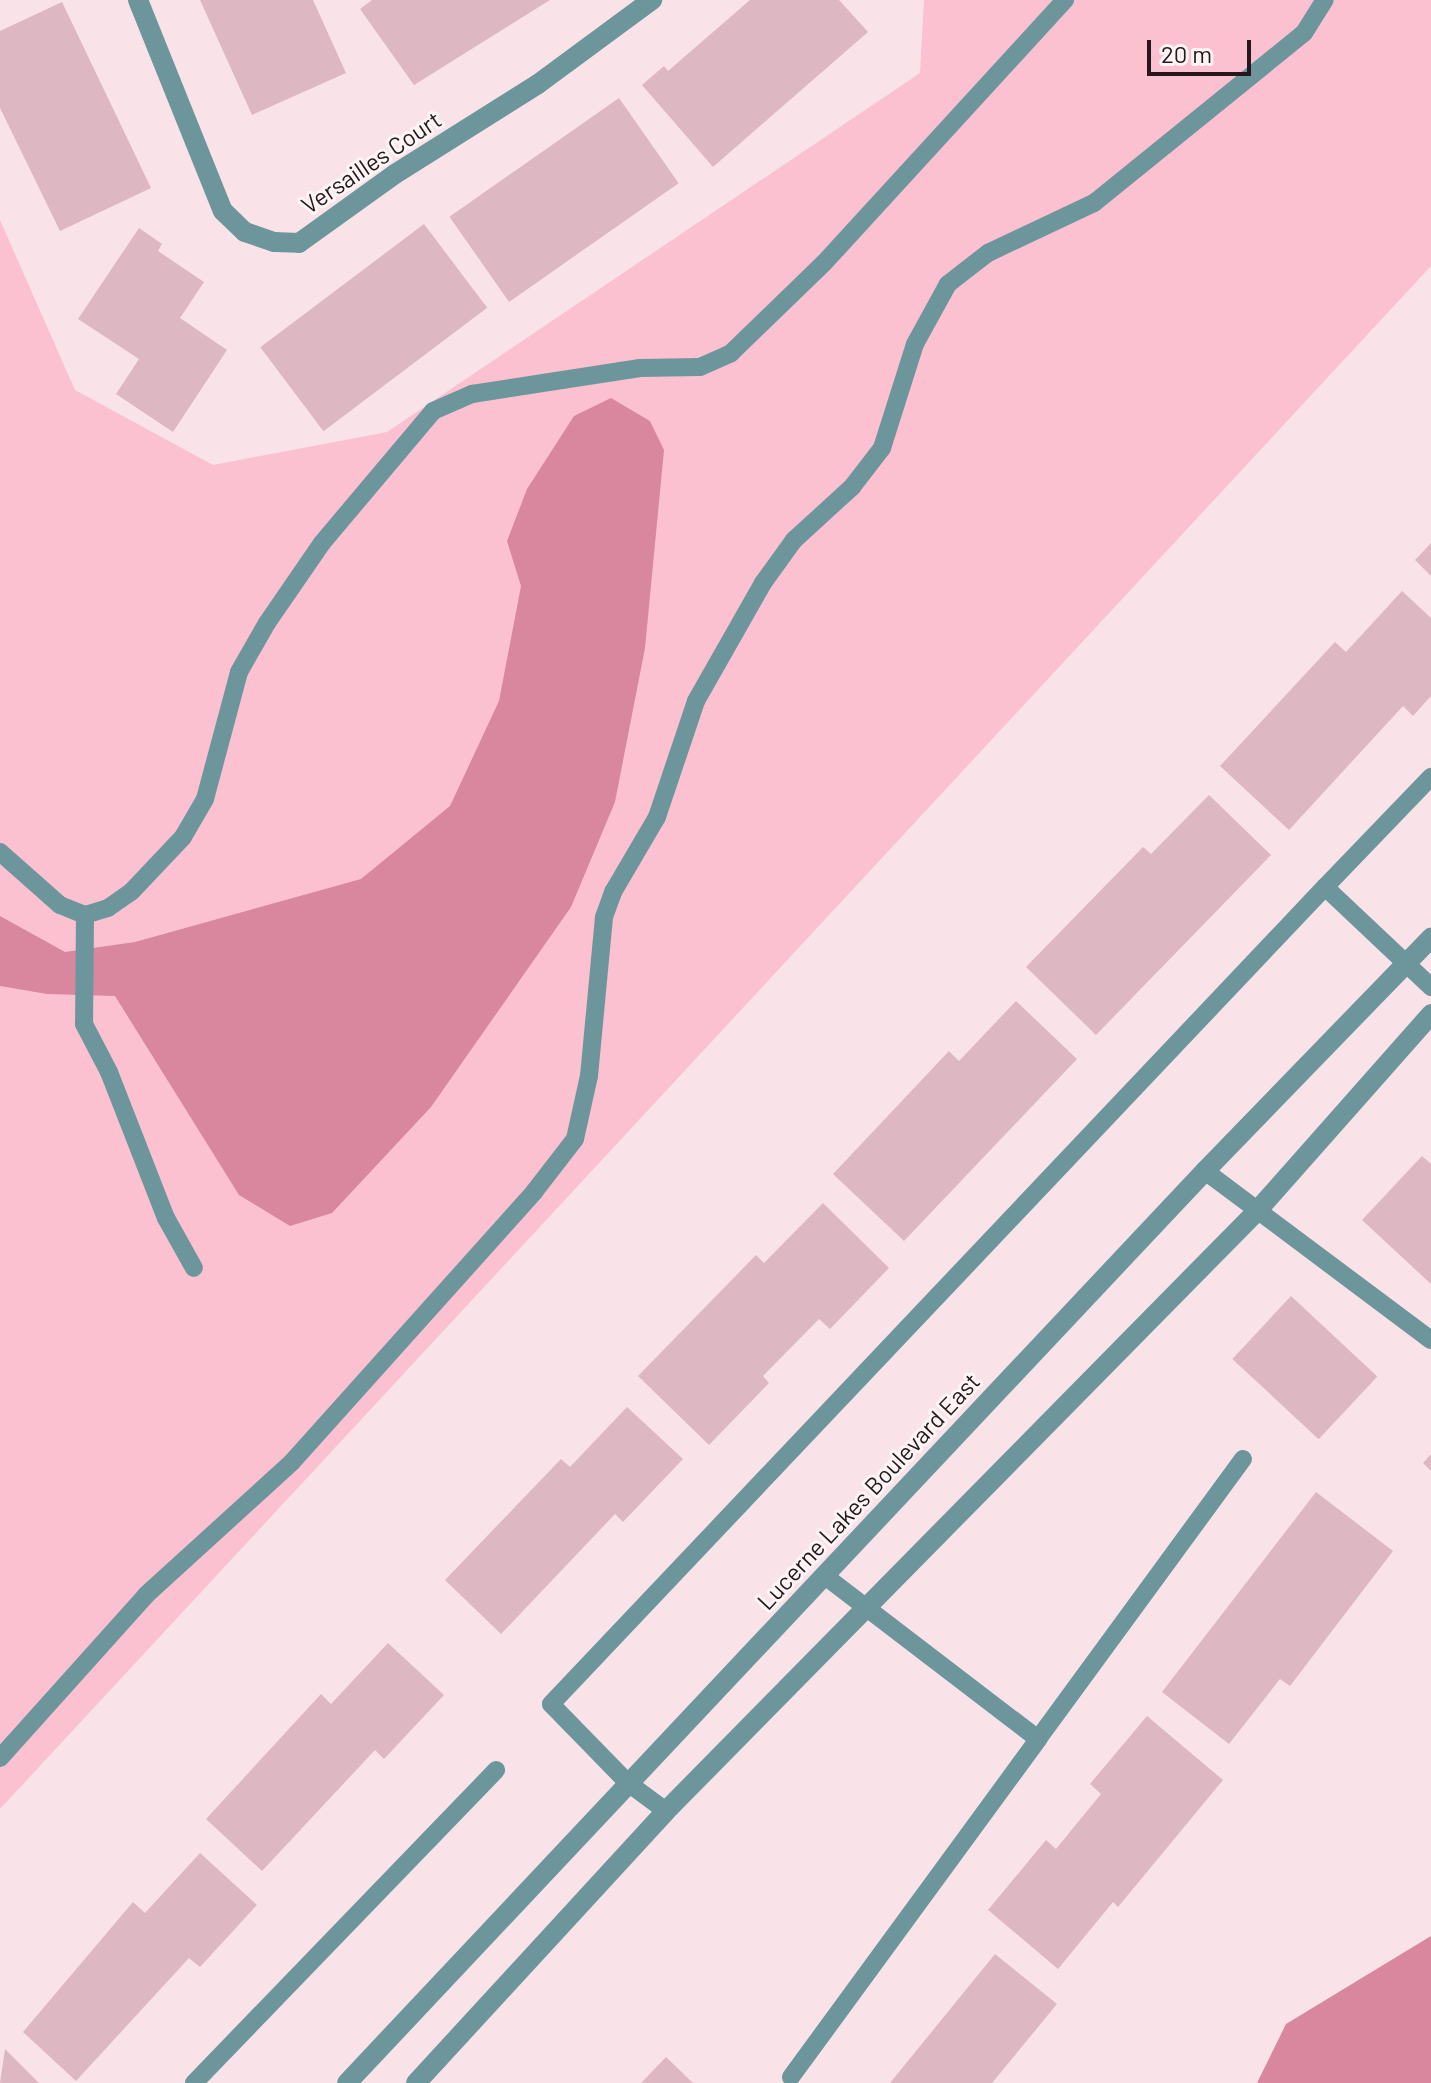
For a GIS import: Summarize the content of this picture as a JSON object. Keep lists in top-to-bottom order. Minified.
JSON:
{"streets":{"street":["Versailles Court","Lucerne Lakes Boulevard East"]},"scale_bar":"20 m"}
